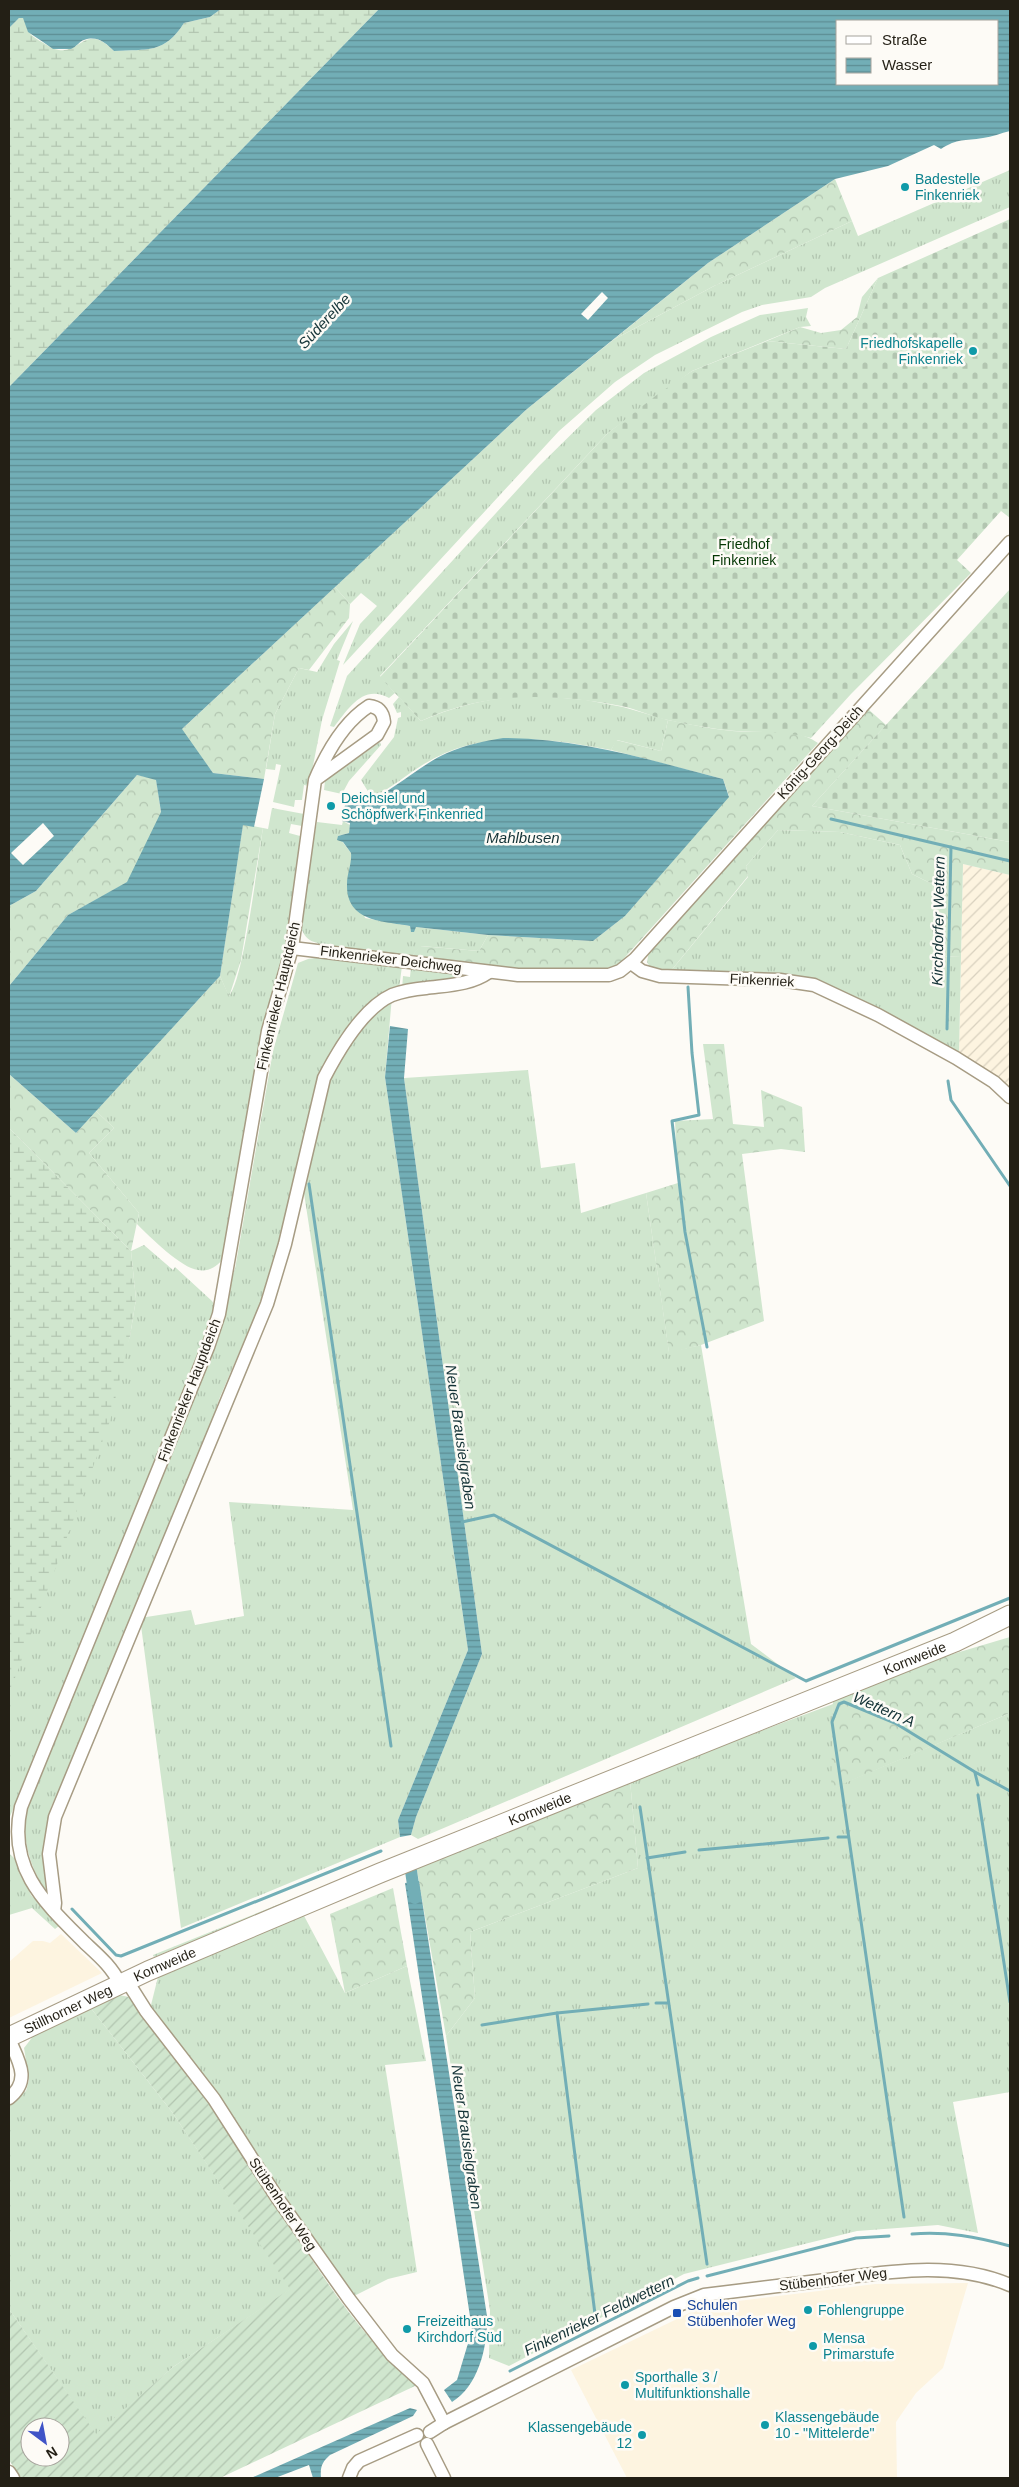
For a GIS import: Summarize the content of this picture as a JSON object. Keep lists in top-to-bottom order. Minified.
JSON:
{"streets":{"main road":["Kornweide","Stillhorner Weg"],"street":["König-Georg-Deich","Finkenrieker Deichweg","Finkenriek","Finkenrieker Hauptdeich","Stübenhofer Weg"]},"crossings":[["König-Georg-Deich","Finkenriek"],["Finkenrieker Deichweg","Finkenrieker Hauptdeich"],["Finkenrieker Hauptdeich","Kornweide"],["Finkenrieker Hauptdeich","Stillhorner Weg"],["Finkenrieker Hauptdeich","Stübenhofer Weg"],["Kornweide","Stillhorner Weg"],["Kornweide","Stübenhofer Weg"],["Stillhorner Weg","Stübenhofer Weg"]],"water":["Süderelbe","Mahlbusen","Kirchdorfer Wettern","Neuer Brausielgraben","Wettern A","Finkenrieker Feldwettern"],"parks":["Friedhof Finkenriek"],"places":{"other":["Badestelle Finkenriek","Friedhofskapelle Finkenriek","Deichsiel und Schöpfwerk Finkenried","Fohlengruppe","Freizeithaus Kirchdorf Süd","Mensa Primarstufe","Sporthalle 3 / Multifunktionshalle","Klassengebäude 10 - \"Mittelerde\"","Klassengebäude 12"],"transit":["Schulen Stübenhofer Weg"]},"legend":["Straße","Wasser"],"north":"bottom right"}
